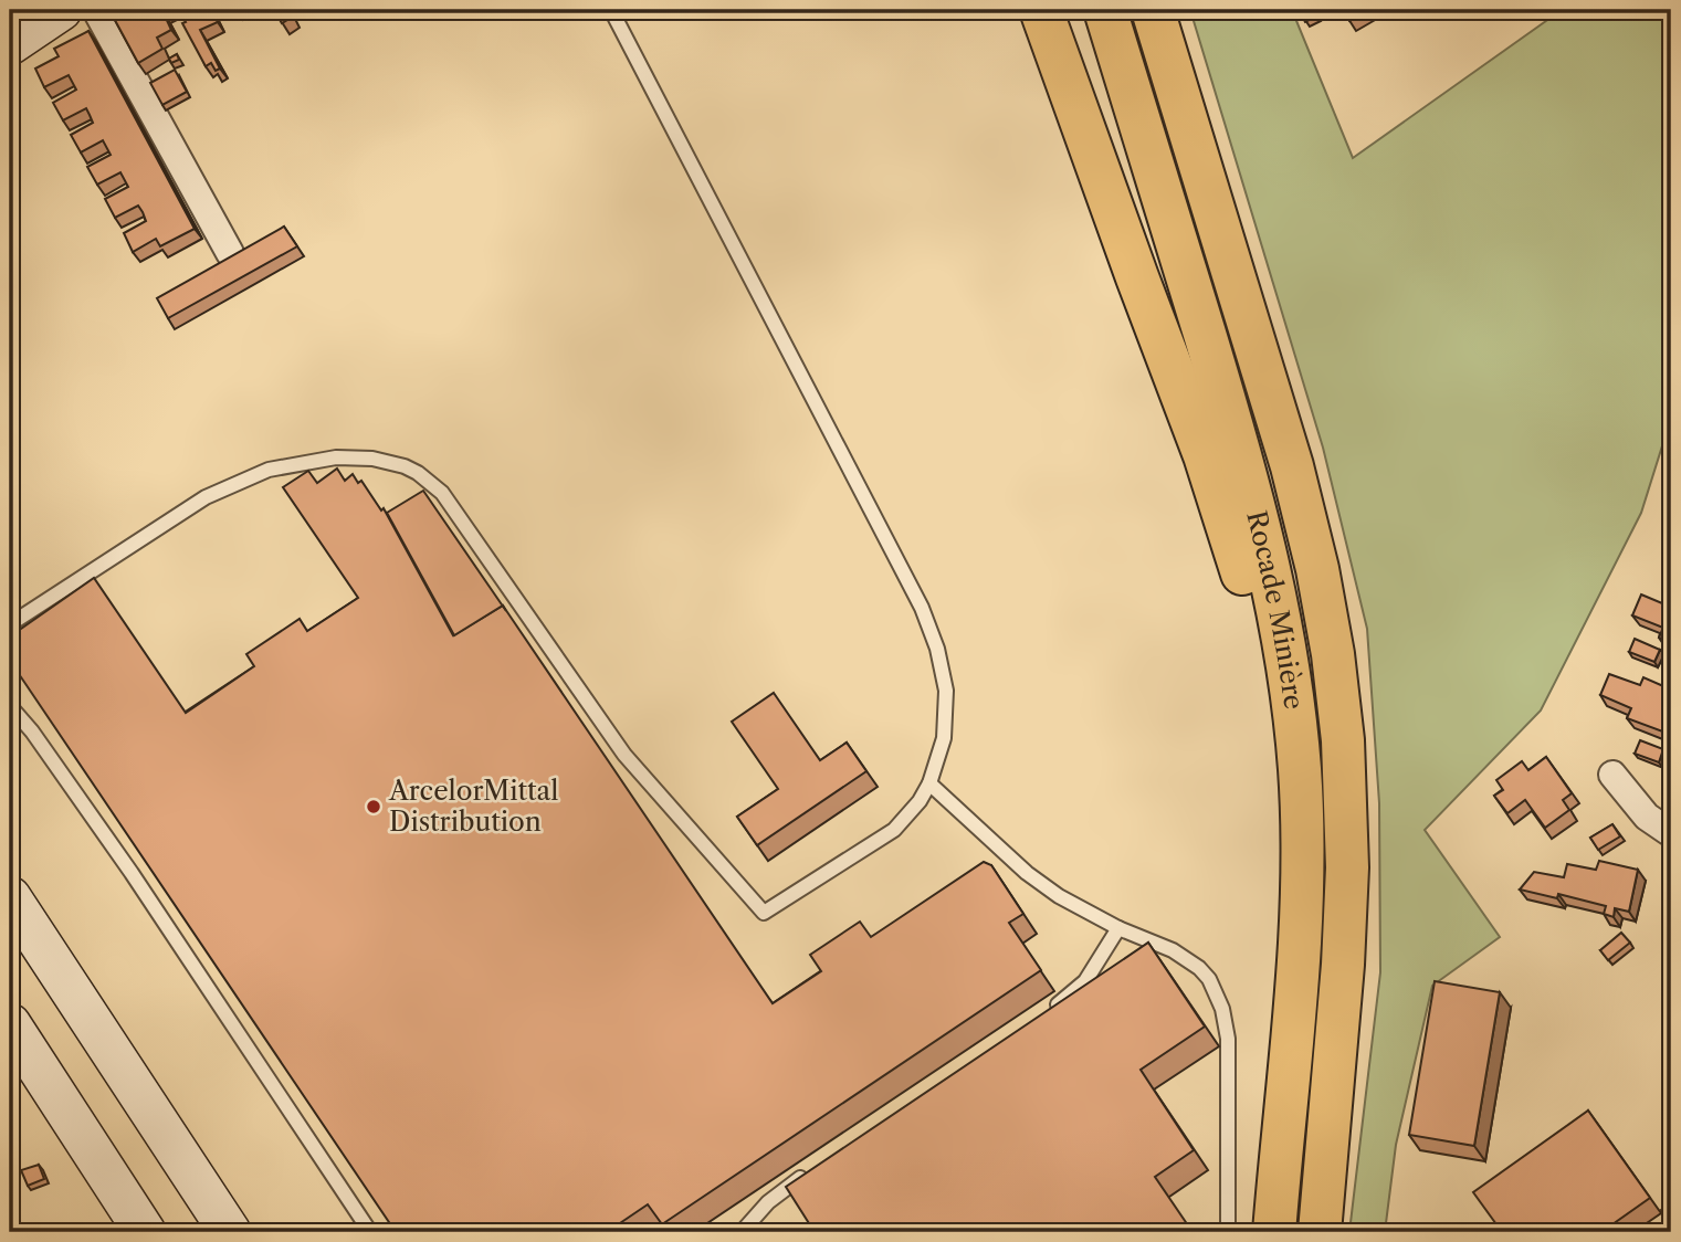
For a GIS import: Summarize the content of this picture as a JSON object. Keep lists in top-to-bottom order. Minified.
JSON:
{"streets":{"highway":["Rocade Minière"]},"places":["ArcelorMittal Distribution"]}
